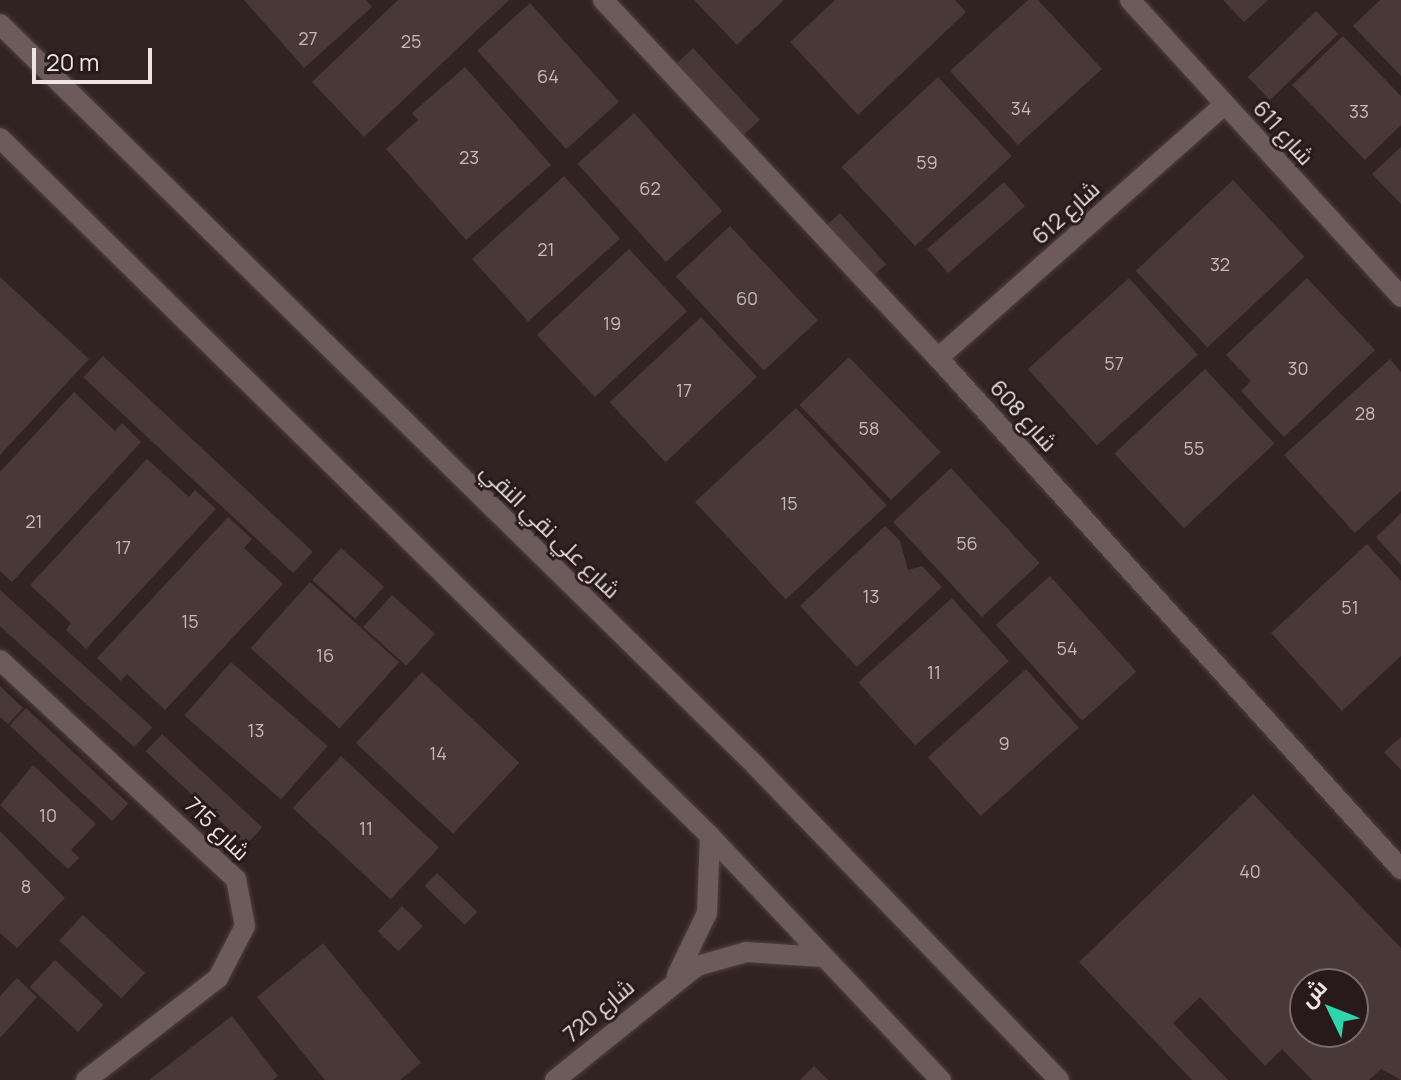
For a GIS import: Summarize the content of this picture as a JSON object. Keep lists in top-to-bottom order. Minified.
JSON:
{"streets":{"street":["شارع 611","شارع 612","شارع 608","شارع علي نقي النقي","شارع 715","شارع 720"]},"crossings":[["شارع 611","شارع 612"],["شارع 612","شارع 608"]],"house_numbers":["27","25","64","34","33","23","59","62","21","32","60","19","57","30","17","28","58","55","15","21","56","17","13","51","15","54","16","11","13","9","14","10","11","40","8"],"scale_bar":"20 m","north":"top left"}
